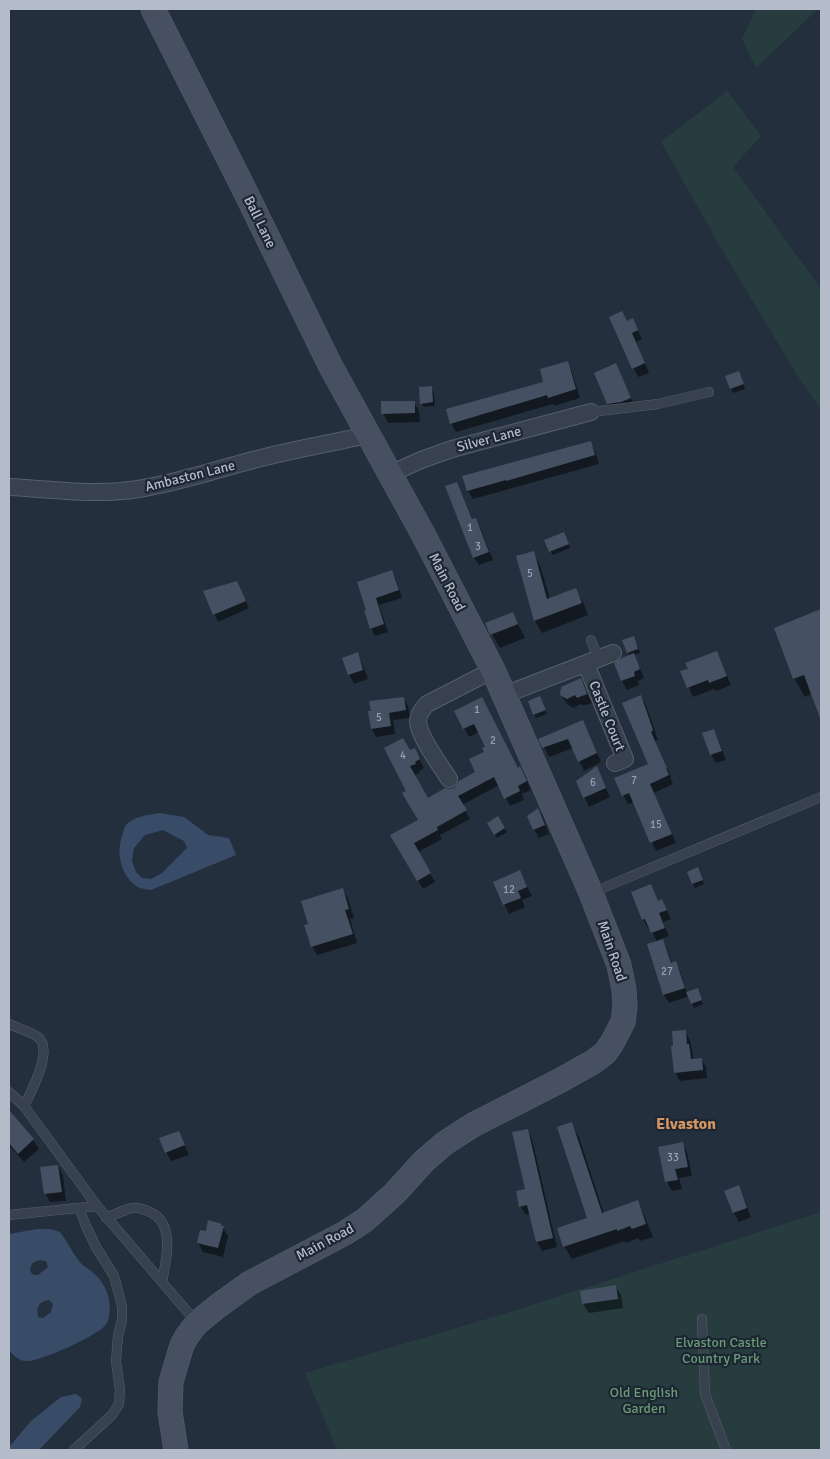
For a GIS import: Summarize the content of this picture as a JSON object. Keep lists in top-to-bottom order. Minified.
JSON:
{"streets":{"main road":["Ball Lane","Main Road"],"street":["Silver Lane","Ambaston Lane","Castle Court"]},"crossings":[["Ball Lane","Ambaston Lane"],["Ball Lane","Main Road"],["Silver Lane","Main Road"],["Ambaston Lane","Main Road"],["Main Road","Castle Court"]],"districts":["Elvaston"],"parks":["Elvaston Castle Country Park","Old English Garden"],"house_numbers":["1","3","5","1","5","2","4","7","6","15","12","27","33"]}
